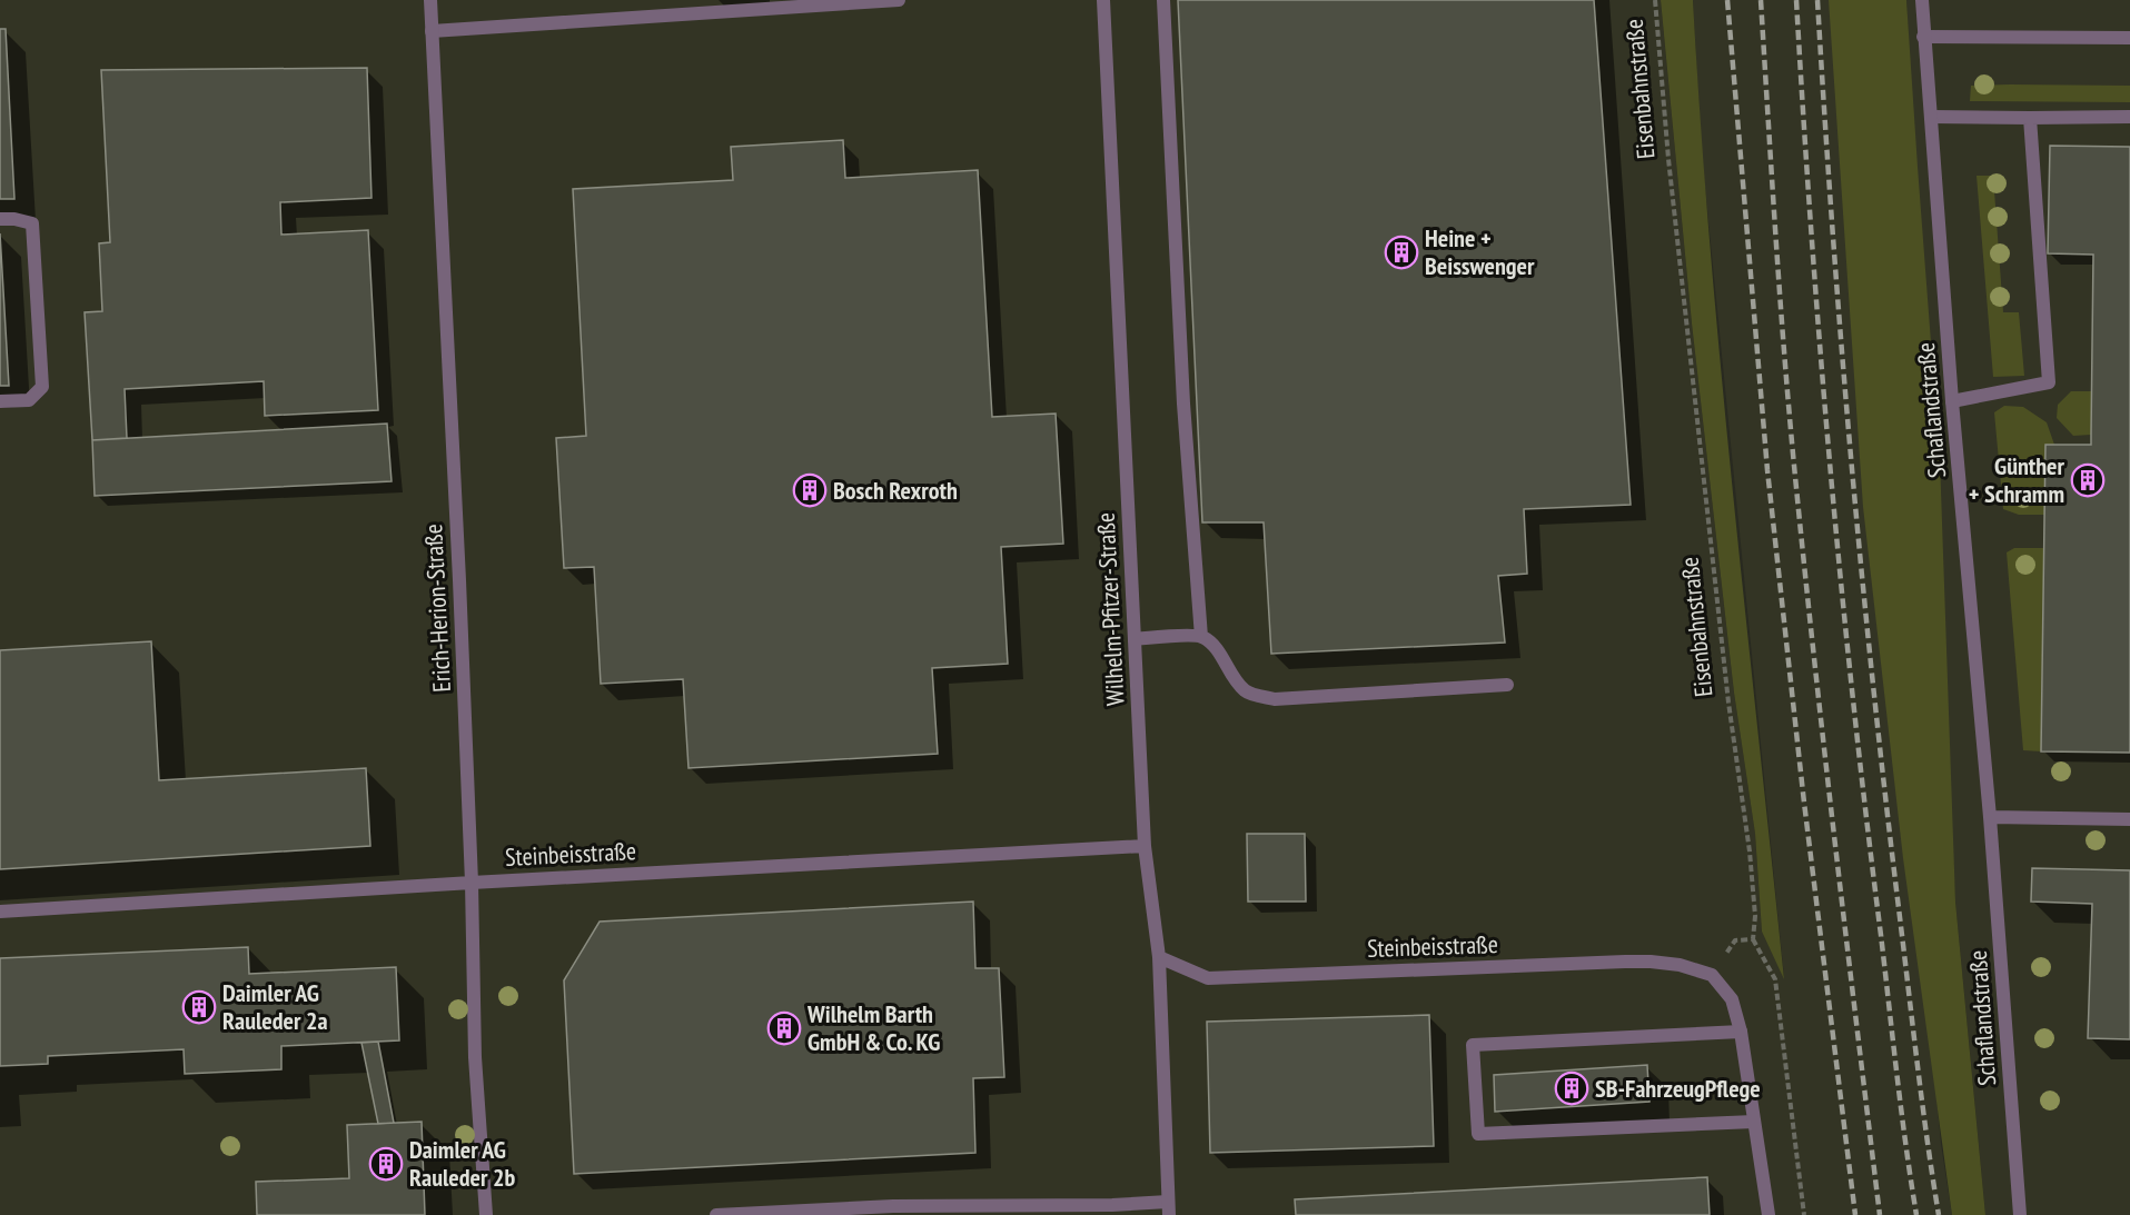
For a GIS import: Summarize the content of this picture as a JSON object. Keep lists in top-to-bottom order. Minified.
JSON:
{"streets":{"street":["Schaflandstraße","Erich-Herion-Straße","Wilhelm-Pfitzer-Straße","Steinbeisstraße"],"path":["Eisenbahnstraße"]},"crossings":[["Erich-Herion-Straße","Steinbeisstraße"],["Wilhelm-Pfitzer-Straße","Steinbeisstraße"]],"places":{"building":["Heine + Beisswenger","Günther + Schramm","Bosch Rexroth","Daimler AG Rauleder 2a","Wilhelm Barth GmbH & Co. KG","SB-FahrzeugPflege","Daimler AG Rauleder 2b"]}}
